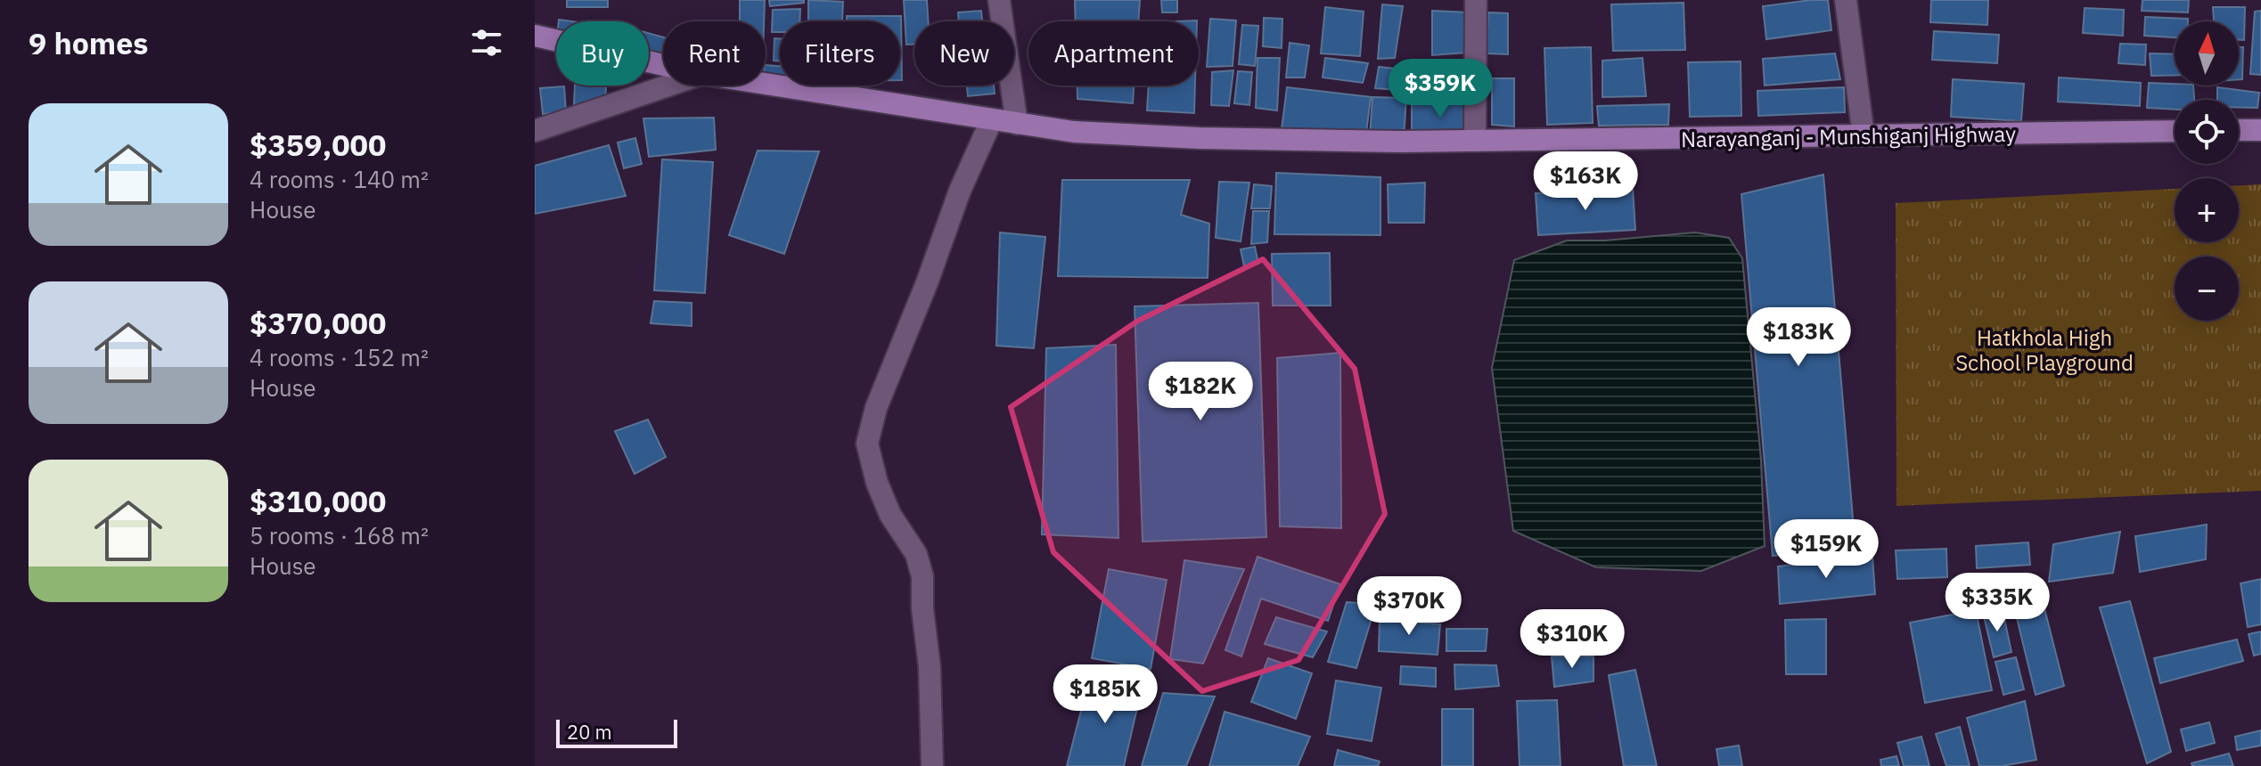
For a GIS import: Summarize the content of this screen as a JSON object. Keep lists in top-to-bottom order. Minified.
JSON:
{"streets":{"main road":["Narayanganj - Munshiganj Highway"]},"parks":["Hatkhola High School Playground"],"scale_bar":"20 m","north":"top","page":{"heading":"9 homes","map_buttons":["+","−"],"chip":["Buy","Rent","Filters","New","Apartment"],"price":["$359K","$163K","$183K","$182K","$159K","$335K","$370K","$310K","$185K"],"list":[{"name":"$359,000","note":"4 rooms · 140 m² · House"},{"name":"$370,000","note":"4 rooms · 152 m² · House"},{"name":"$310,000","note":"5 rooms · 168 m² · House"}],"scale":"20 m"}}
